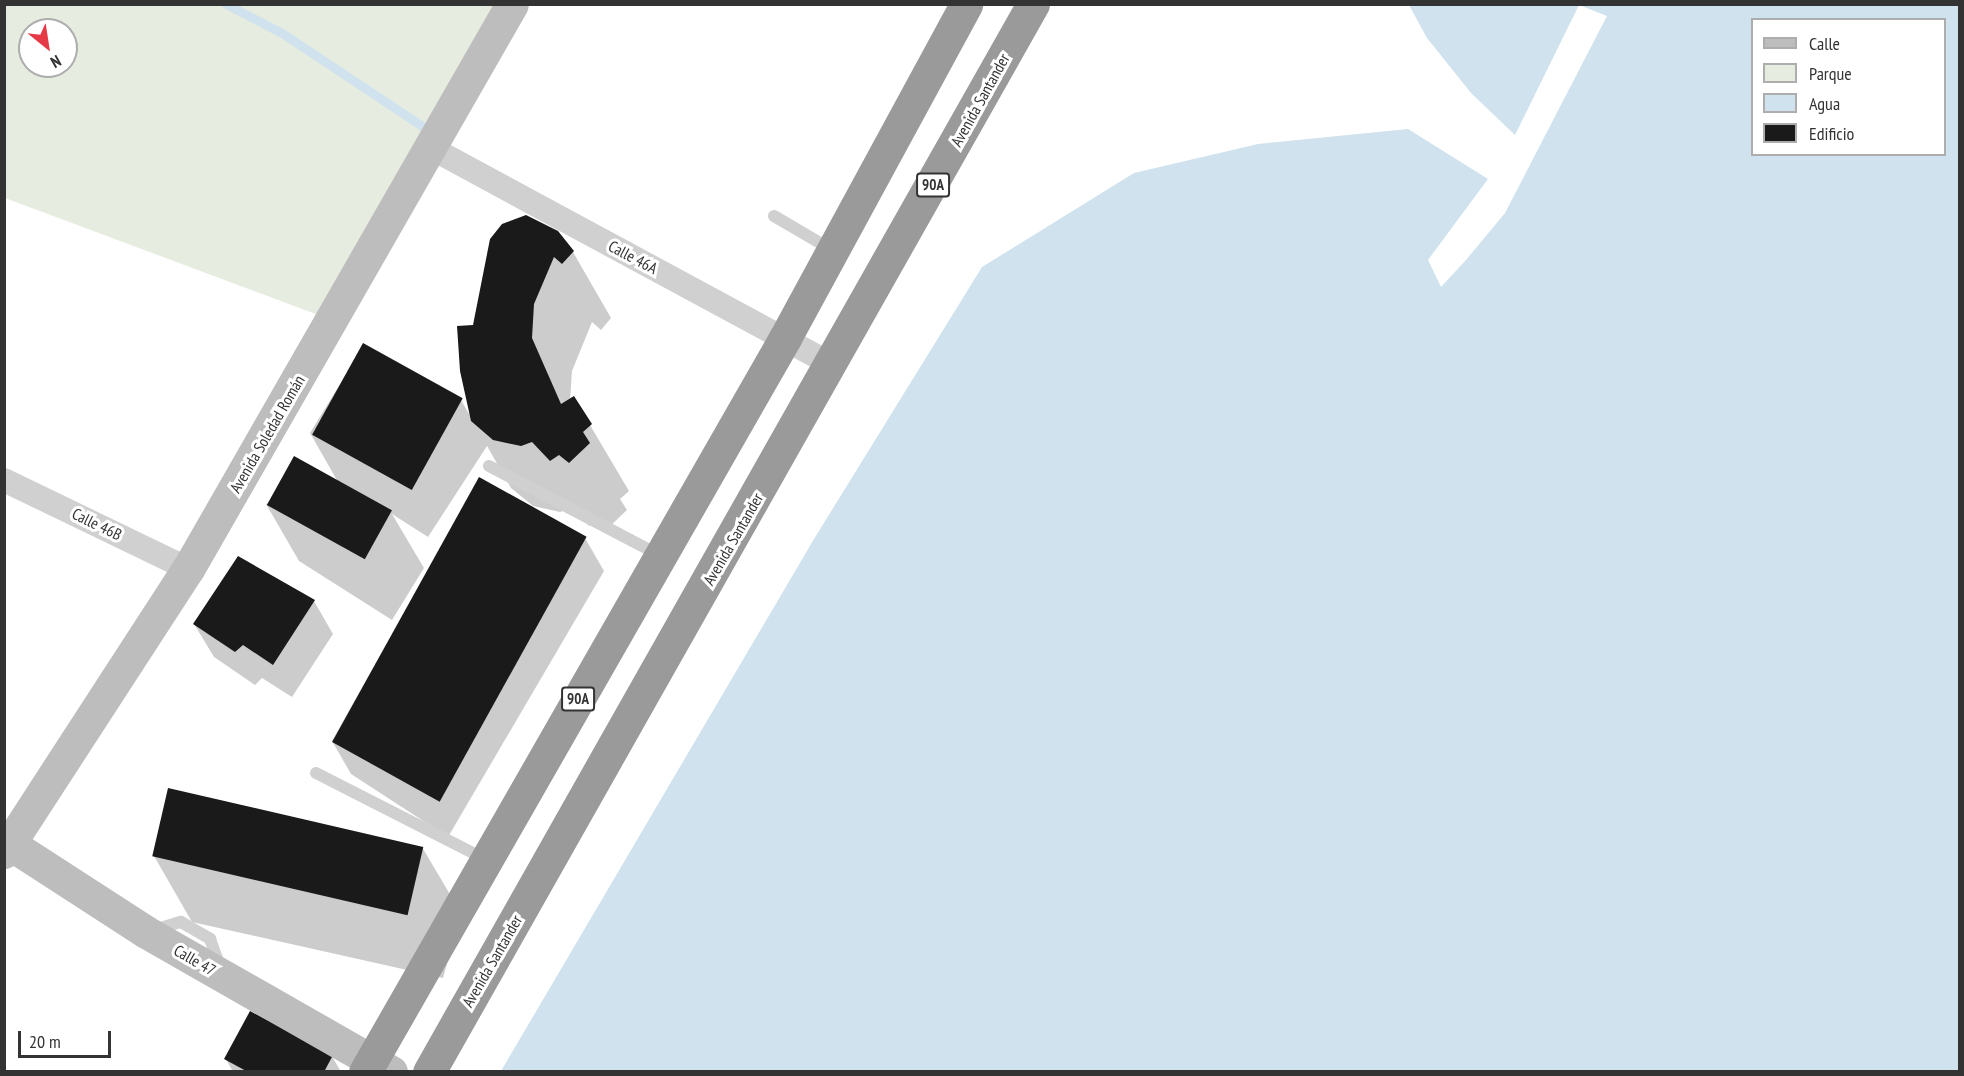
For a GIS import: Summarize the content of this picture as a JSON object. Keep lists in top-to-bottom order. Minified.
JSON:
{"streets":{"highway":["Avenida Santander","90A"],"street":["Calle 46A","Avenida Soledad Román","Calle 46B","Calle 47"]},"crossings":[["Avenida Santander","Calle 46A"],["90A","Calle 46A"],["90A","Calle 47"],["Calle 46A","Avenida Soledad Román"],["Avenida Soledad Román","Calle 46B"],["Avenida Soledad Román","Calle 47"]],"legend":["Calle","Parque","Agua","Edificio"],"scale_bar":"20 m","north":"bottom right"}
